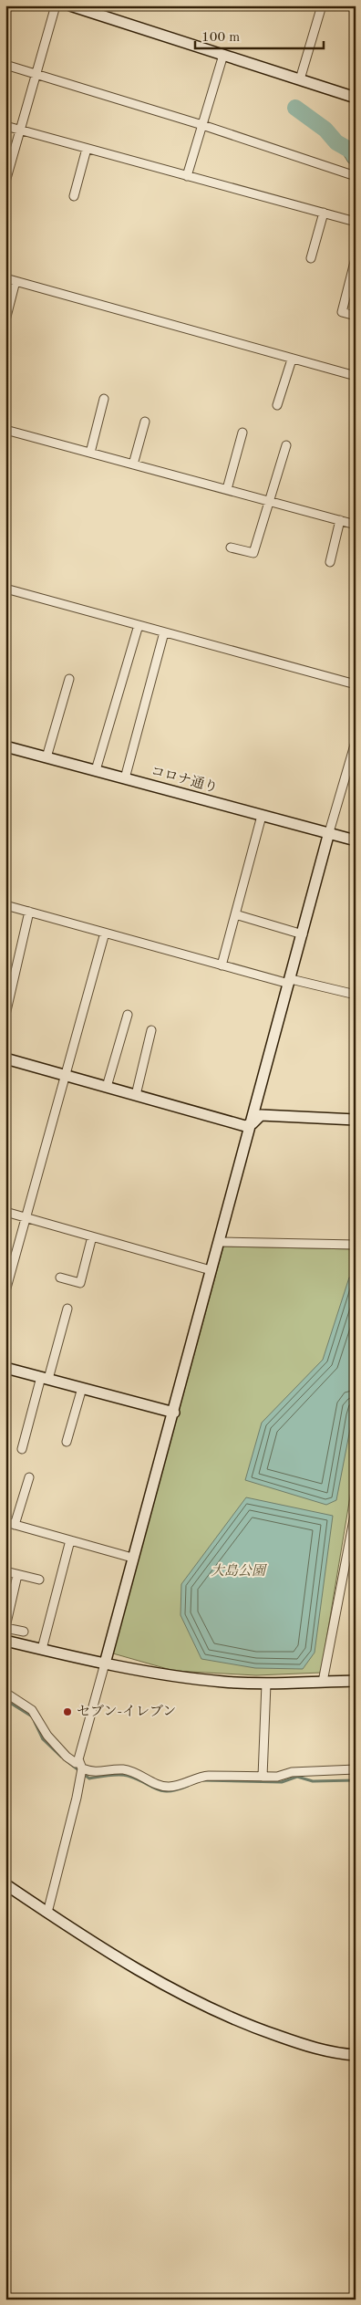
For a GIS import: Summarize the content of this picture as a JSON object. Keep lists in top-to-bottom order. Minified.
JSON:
{"streets":{"street":["コロナ通り"]},"parks":["大島公園"],"places":["セブン-イレブン"],"scale_bar":"100 m"}
